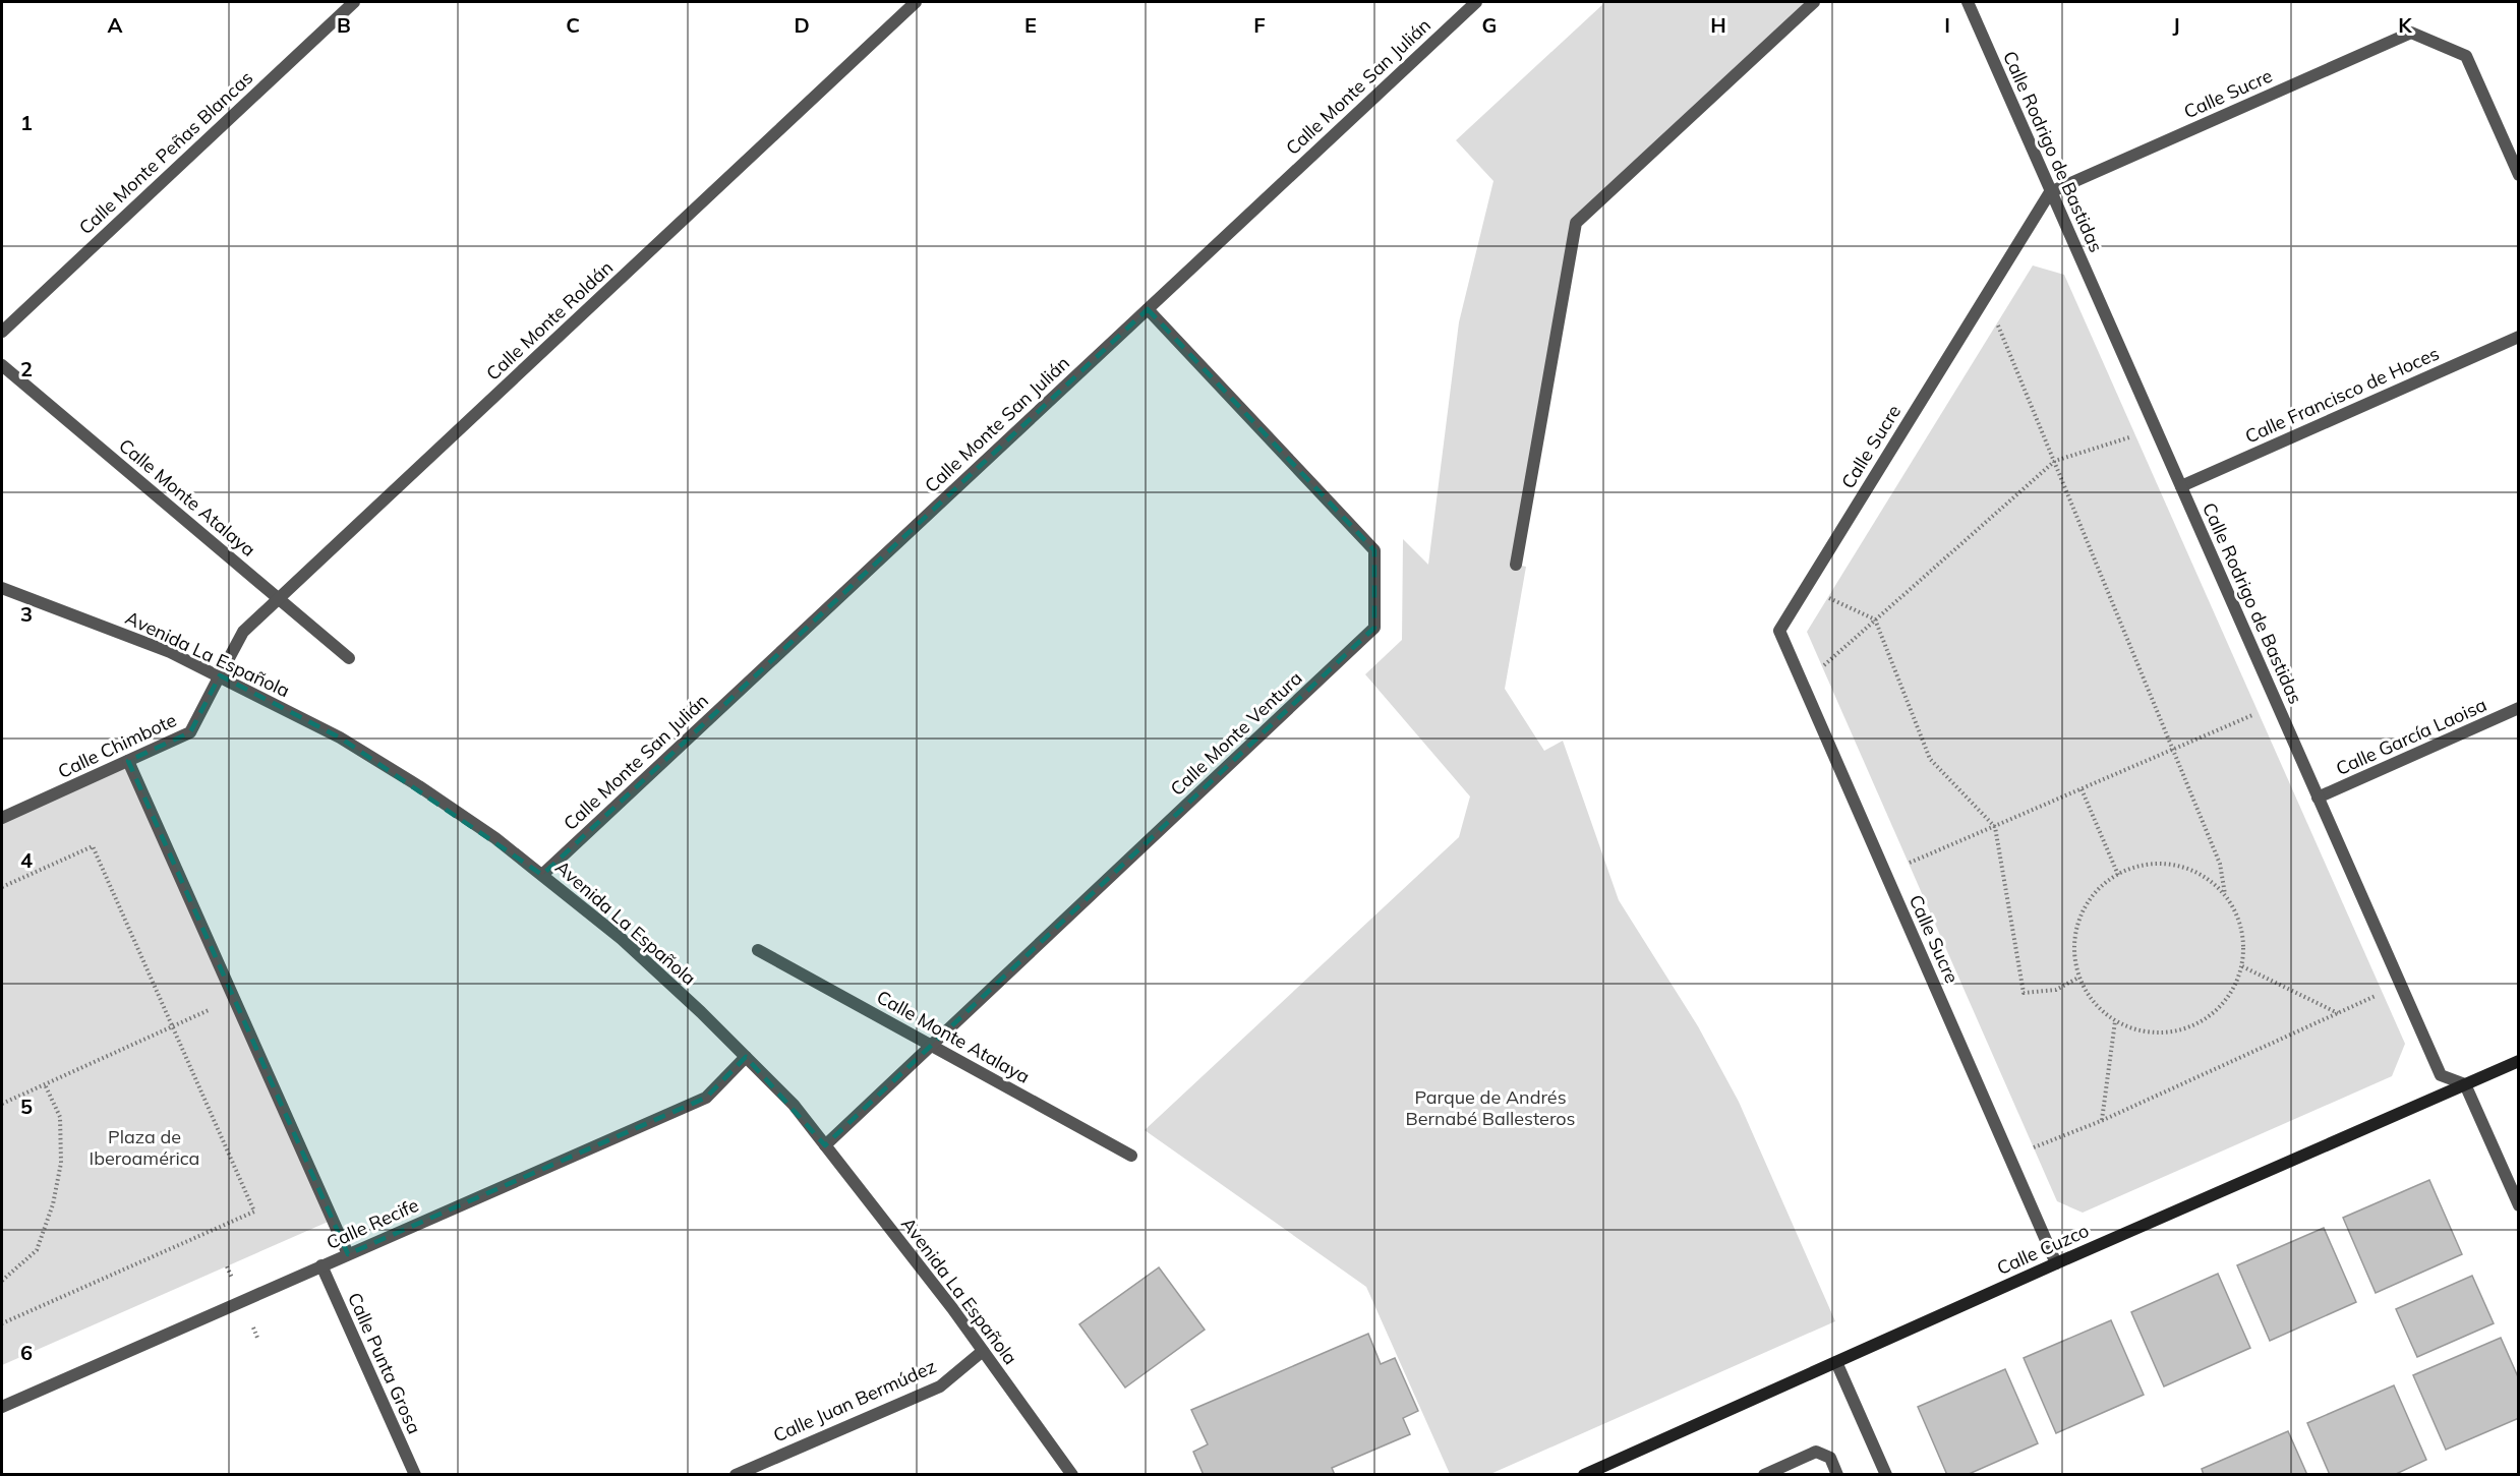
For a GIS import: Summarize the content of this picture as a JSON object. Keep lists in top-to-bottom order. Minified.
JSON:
{"streets":{"main road":["Calle Cuzco"],"street":["Calle Monte San Julián","Calle Sucre","Calle Rodrigo de Bastidas","Calle Monte Peñas Blancas","Calle Monte Roldán","Calle Francisco de Hoces","Calle Monte Atalaya","Avenida La Española","Calle Monte Ventura","Calle García Laoisa","Calle Chimbote","Calle Recife","Calle Punta Grosa","Calle Juan Bermúdez"]},"crossings":[["Calle Monte San Julián","Avenida La Española"],["Calle Monte San Julián","Calle Monte Ventura"],["Calle Sucre","Calle Rodrigo de Bastidas"],["Calle Sucre","Calle Cuzco"],["Calle Rodrigo de Bastidas","Calle Francisco de Hoces"],["Calle Rodrigo de Bastidas","Calle García Laoisa"],["Calle Rodrigo de Bastidas","Calle Cuzco"],["Calle Monte Roldán","Calle Monte Atalaya"],["Calle Monte Roldán","Avenida La Española"],["Calle Monte Roldán","Calle Chimbote"],["Calle Monte Atalaya","Calle Monte Ventura"],["Avenida La Española","Calle Monte Ventura"],["Avenida La Española","Calle Chimbote"],["Avenida La Española","Calle Recife"],["Avenida La Española","Calle Juan Bermúdez"],["Calle Recife","Calle Punta Grosa"]],"parks":["Parque de Andrés Bernabé Ballesteros","Plaza de Iberoamérica"],"grid":{"columns":["A","B","C","D","E","F","G","H","I","J","K"],"rows":["1","2","3","4","5","6"]}}
